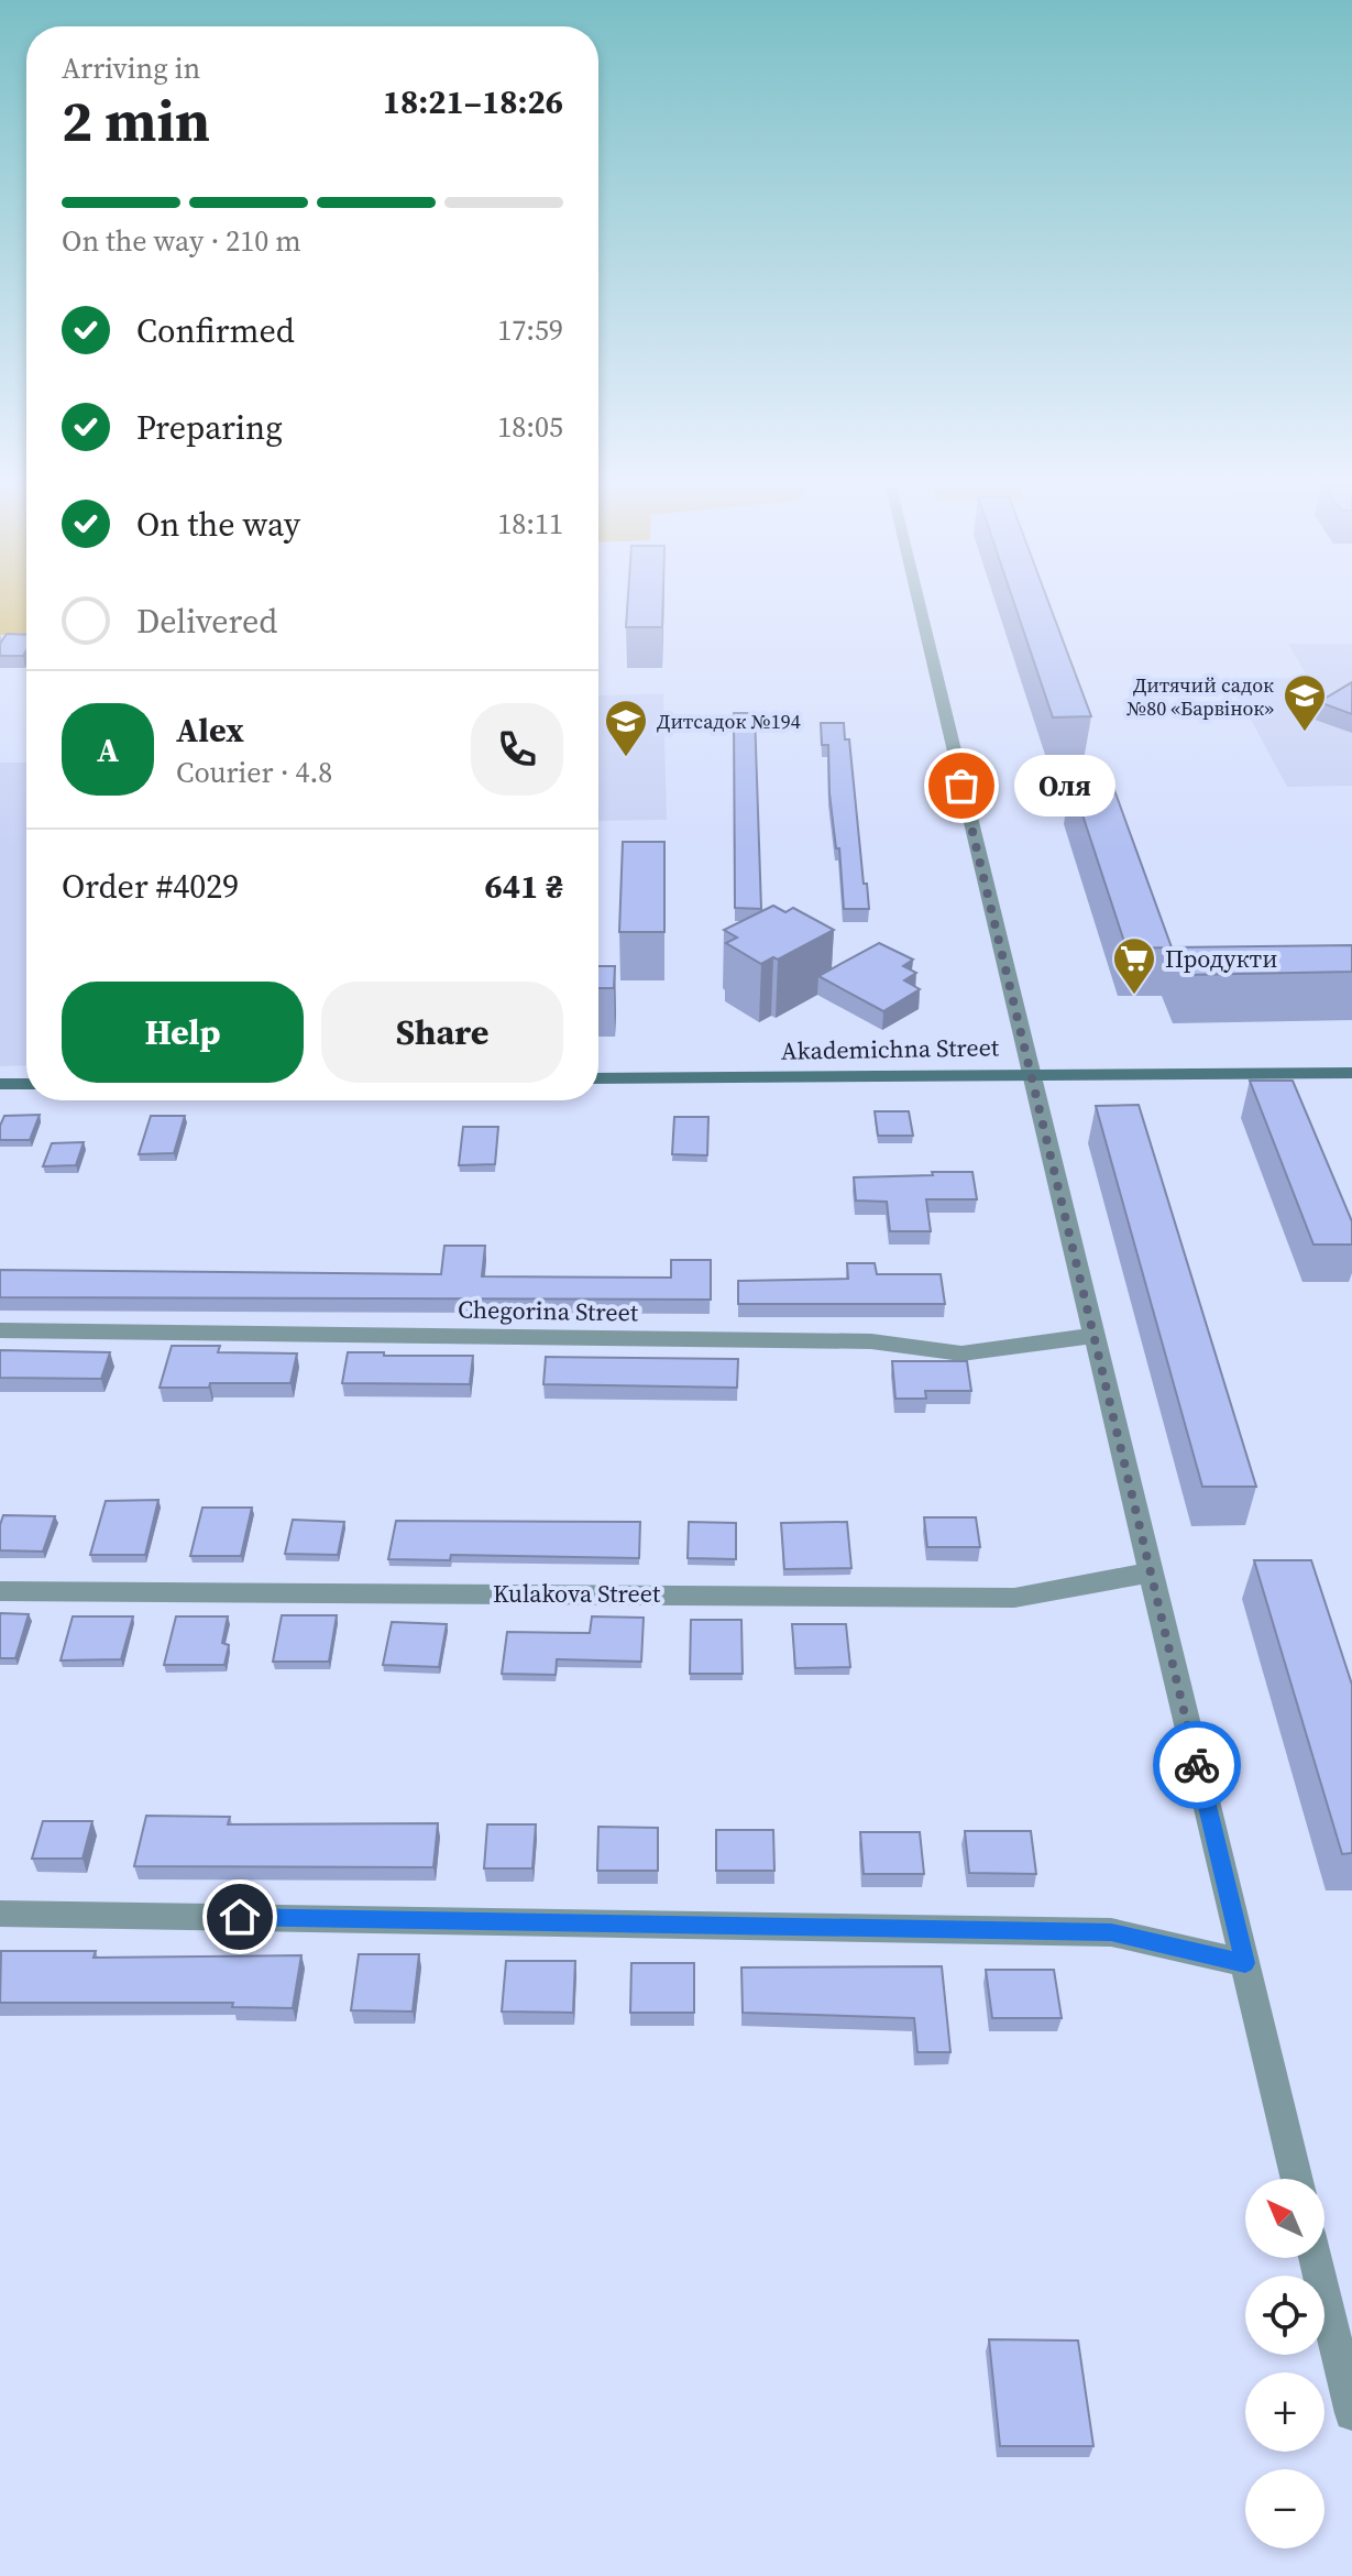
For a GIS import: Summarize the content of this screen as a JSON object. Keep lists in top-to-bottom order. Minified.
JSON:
{"streets":{"main road":["Akademichna Street"],"street":["Chegorina Street","Kulakova Street"]},"places":{"school or university":["Дитячий садок №80 «Барвінок»","Дитсадок №194"],"other":["Оля"],"supermarket":["Продукти"]},"north":"top left","page":{"heading":["2 min","Arriving in","18:21–18:26"],"panel":["Alex","Courier · 4.8","Order #4029","641 ₴"],"bar":"On the way · 210 m","list":[["Confirmed","17:59"],["Preparing","18:05"],["On the way","18:11"],"Delivered"],"round":"A","bubble":"Оля","buttons":["Help","Share"],"map_buttons":["+","−"]}}
